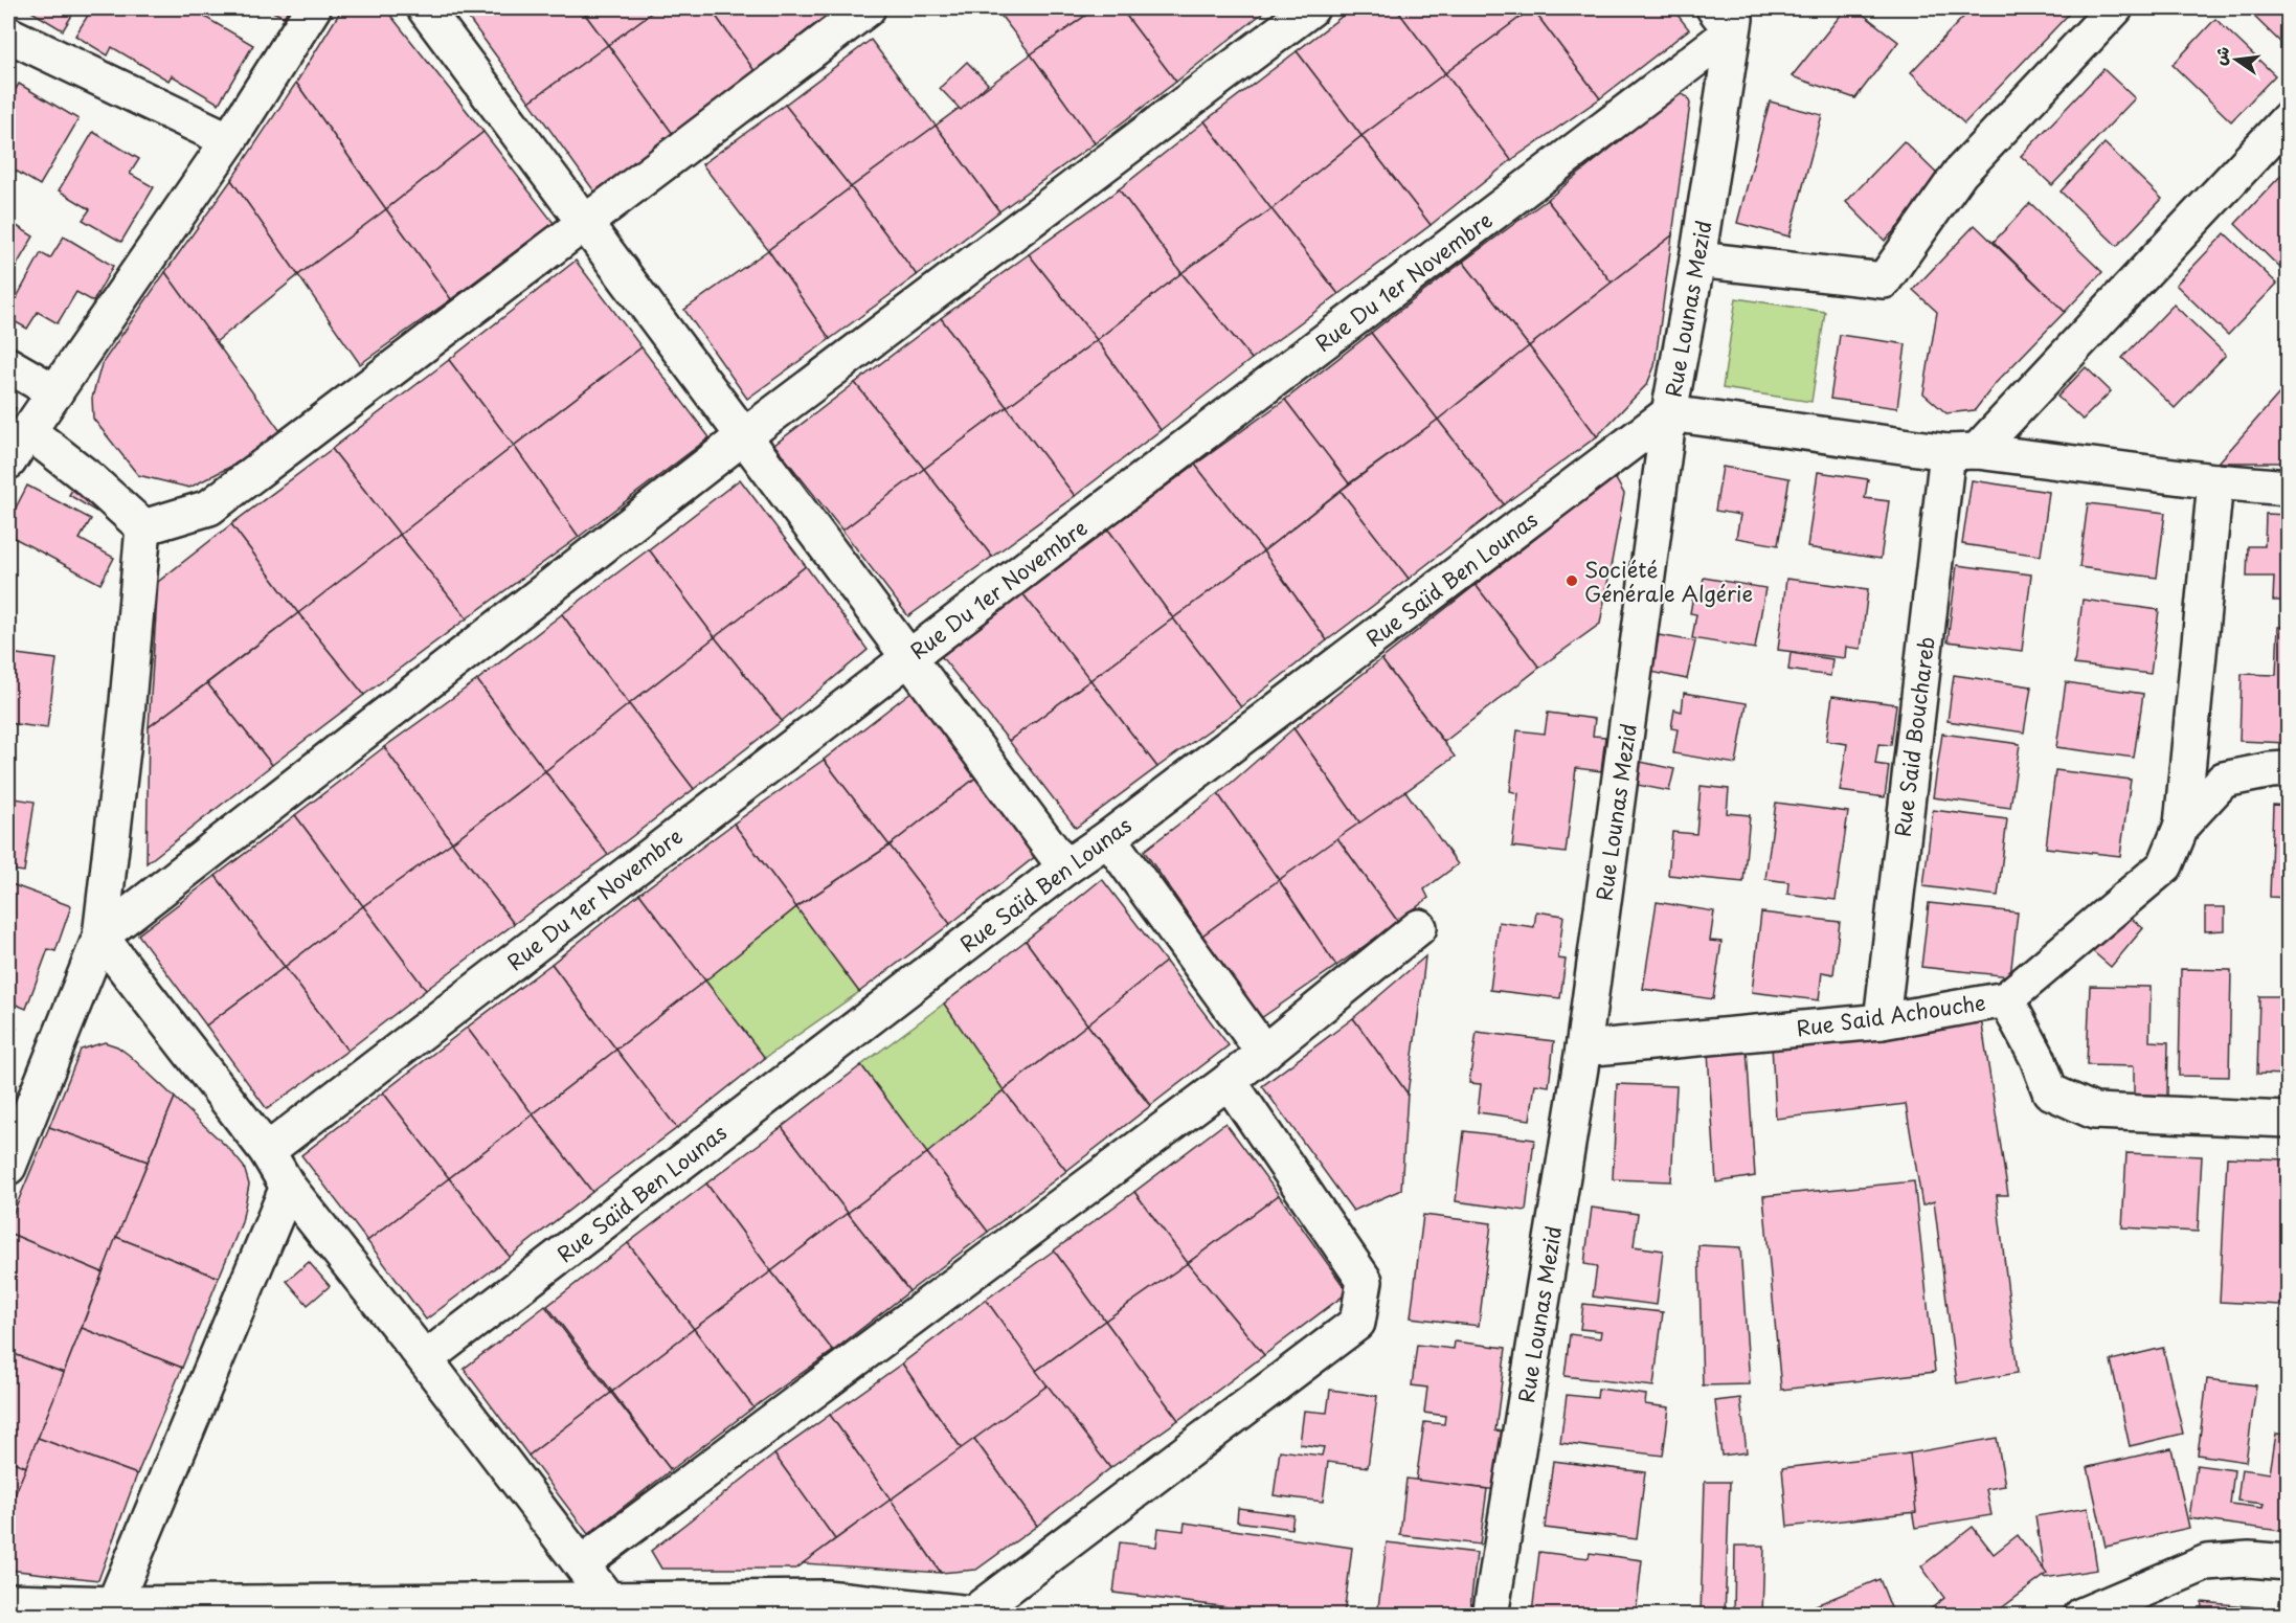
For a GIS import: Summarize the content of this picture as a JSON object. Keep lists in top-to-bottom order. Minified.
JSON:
{"streets":{"street":["Rue Du 1er Novembre","Rue Lounas Mezid","Rue Saïd Ben Lounas","Rue Said Bouchareb","Rue Said Achouche"]},"crossings":[["Rue Du 1er Novembre","Rue Lounas Mezid"],["Rue Lounas Mezid","Rue Saïd Ben Lounas"],["Rue Lounas Mezid","Rue Said Achouche"],["Rue Said Bouchareb","Rue Said Achouche"]],"places":["Société Générale Algérie"],"north":"left"}
